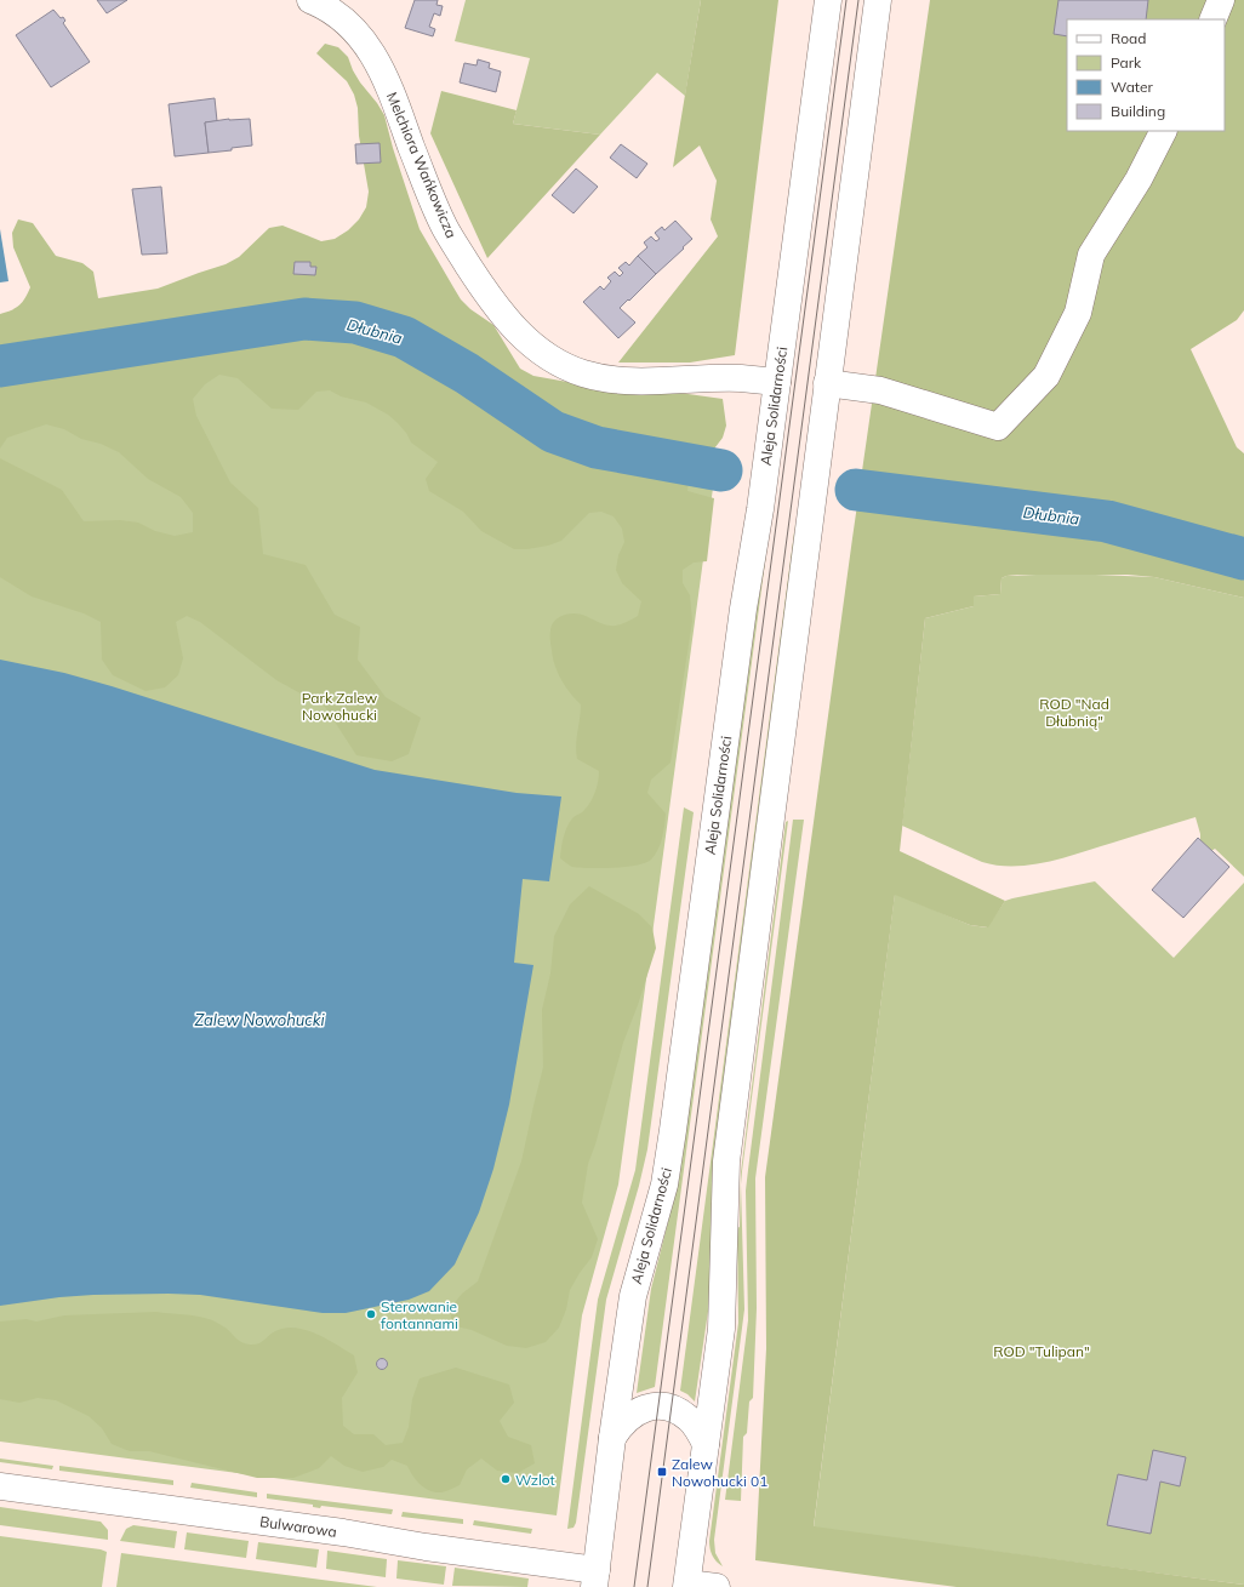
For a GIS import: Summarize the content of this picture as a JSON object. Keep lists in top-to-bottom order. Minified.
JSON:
{"streets":{"street":["Melchiora Wańkowicza","Aleja Solidarności","Bulwarowa"]},"crossings":[["Melchiora Wańkowicza","Aleja Solidarności"],["Aleja Solidarności","Bulwarowa"]],"water":["Dłubnia","Zalew Nowohucki"],"parks":["Park Zalew Nowohucki","ROD \"Nad Dłubnią\"","ROD \"Tulipan\""],"places":{"other":["Sterowanie fontannami","Wzlot"],"transit":["Zalew Nowohucki 01"]},"legend":["Road","Park","Water","Building"]}
